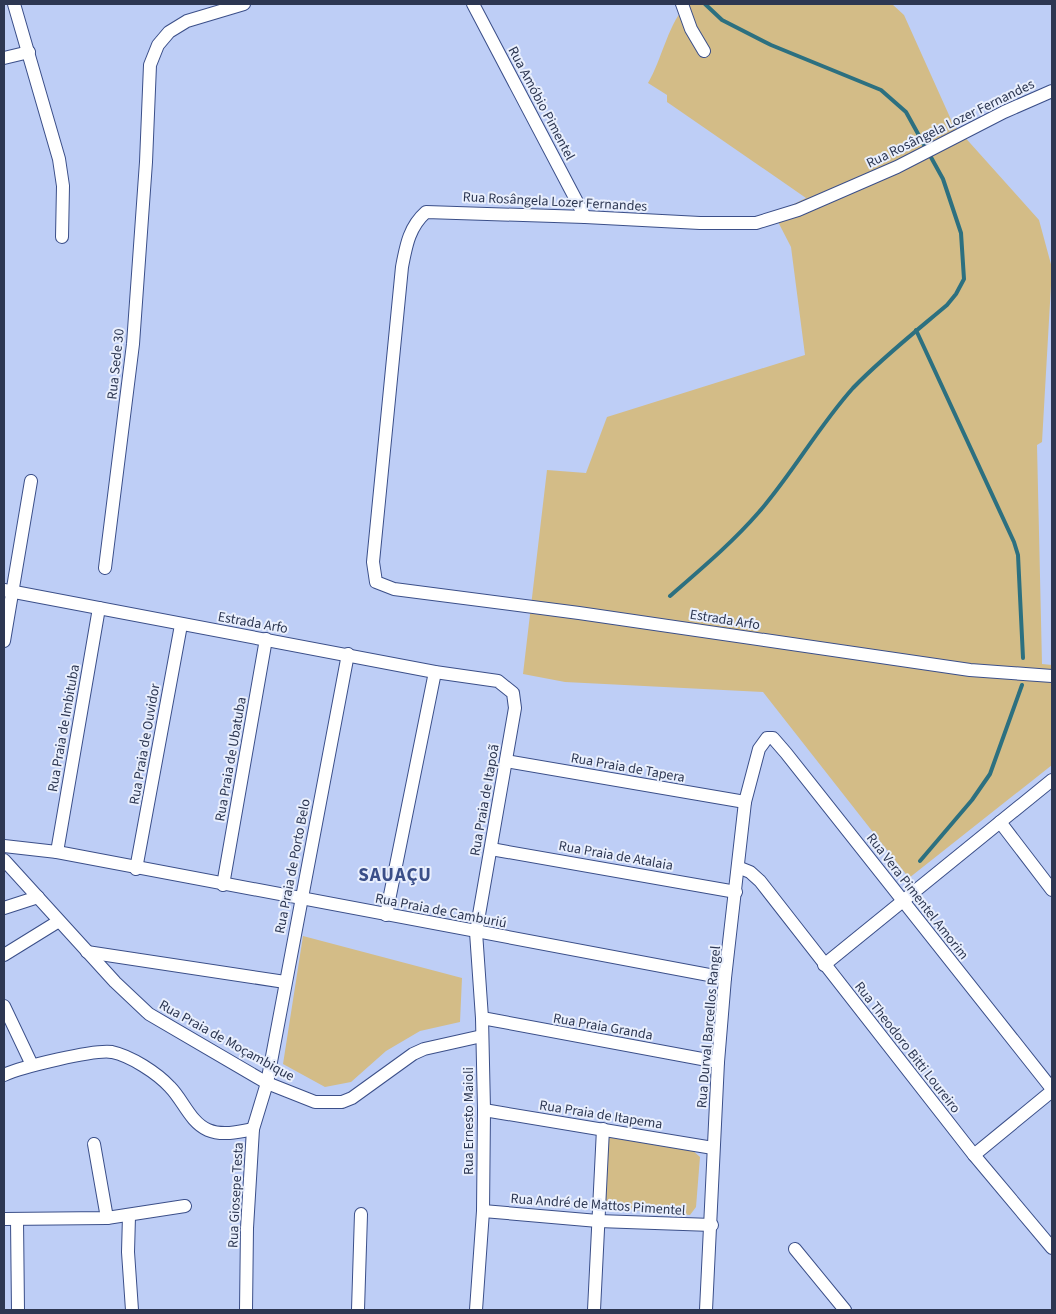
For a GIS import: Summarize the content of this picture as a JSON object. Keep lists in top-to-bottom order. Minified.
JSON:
{"streets":{"street":["Rua Amóbio Pimentel","Rua Rosângela Lozer Fernandes","Rua Sede 30","Estrada Arfo","Rua Praia de Imbituba","Rua Praia de Ouvidor","Rua Praia de Ubatuba","Rua Praia de Tapera","Rua Praia de Itapoã","Rua Praia de Atalaia","Rua Praia de Porto Belo","Rua Vera Pimentel Amorim","Rua Praia de Camburiú","Rua Praia Granda","Rua Durval Barcellos Rangel","Rua Praia de Moçambique","Rua Theodoro Bitti Loureiro","Rua Praia de Itapema","Rua Ernesto Maioli","Rua Giosepe Testa","Rua André de Mattos Pimentel"]},"crossings":[["Rua Amóbio Pimentel","Rua Rosângela Lozer Fernandes"],["Rua Rosângela Lozer Fernandes","Estrada Arfo"],["Estrada Arfo","Rua Praia de Imbituba"],["Estrada Arfo","Rua Praia de Ouvidor"],["Estrada Arfo","Rua Praia de Ubatuba"],["Estrada Arfo","Rua Praia de Itapoã"],["Estrada Arfo","Rua Praia de Porto Belo"],["Rua Praia de Imbituba","Rua Praia de Camburiú"],["Rua Praia de Ouvidor","Rua Praia de Camburiú"],["Rua Praia de Ubatuba","Rua Praia de Camburiú"],["Rua Praia de Tapera","Rua Praia de Itapoã"],["Rua Praia de Tapera","Rua Durval Barcellos Rangel"],["Rua Praia de Itapoã","Rua Praia de Atalaia"],["Rua Praia de Itapoã","Rua Praia de Camburiú"],["Rua Praia de Itapoã","Rua Ernesto Maioli"],["Rua Praia de Atalaia","Rua Durval Barcellos Rangel"],["Rua Praia de Porto Belo","Rua Praia de Camburiú"],["Rua Praia de Porto Belo","Rua Praia de Moçambique"],["Rua Praia de Porto Belo","Rua Giosepe Testa"],["Rua Vera Pimentel Amorim","Rua Durval Barcellos Rangel"],["Rua Praia de Camburiú","Rua Durval Barcellos Rangel"],["Rua Praia de Camburiú","Rua Ernesto Maioli"],["Rua Praia Granda","Rua Durval Barcellos Rangel"],["Rua Praia Granda","Rua Ernesto Maioli"],["Rua Durval Barcellos Rangel","Rua Theodoro Bitti Loureiro"],["Rua Durval Barcellos Rangel","Rua Praia de Itapema"],["Rua Durval Barcellos Rangel","Rua André de Mattos Pimentel"],["Rua Praia de Moçambique","Rua Ernesto Maioli"],["Rua Praia de Moçambique","Rua Giosepe Testa"],["Rua Praia de Itapema","Rua Ernesto Maioli"],["Rua Ernesto Maioli","Rua André de Mattos Pimentel"]],"districts":["SAUAÇU"]}
